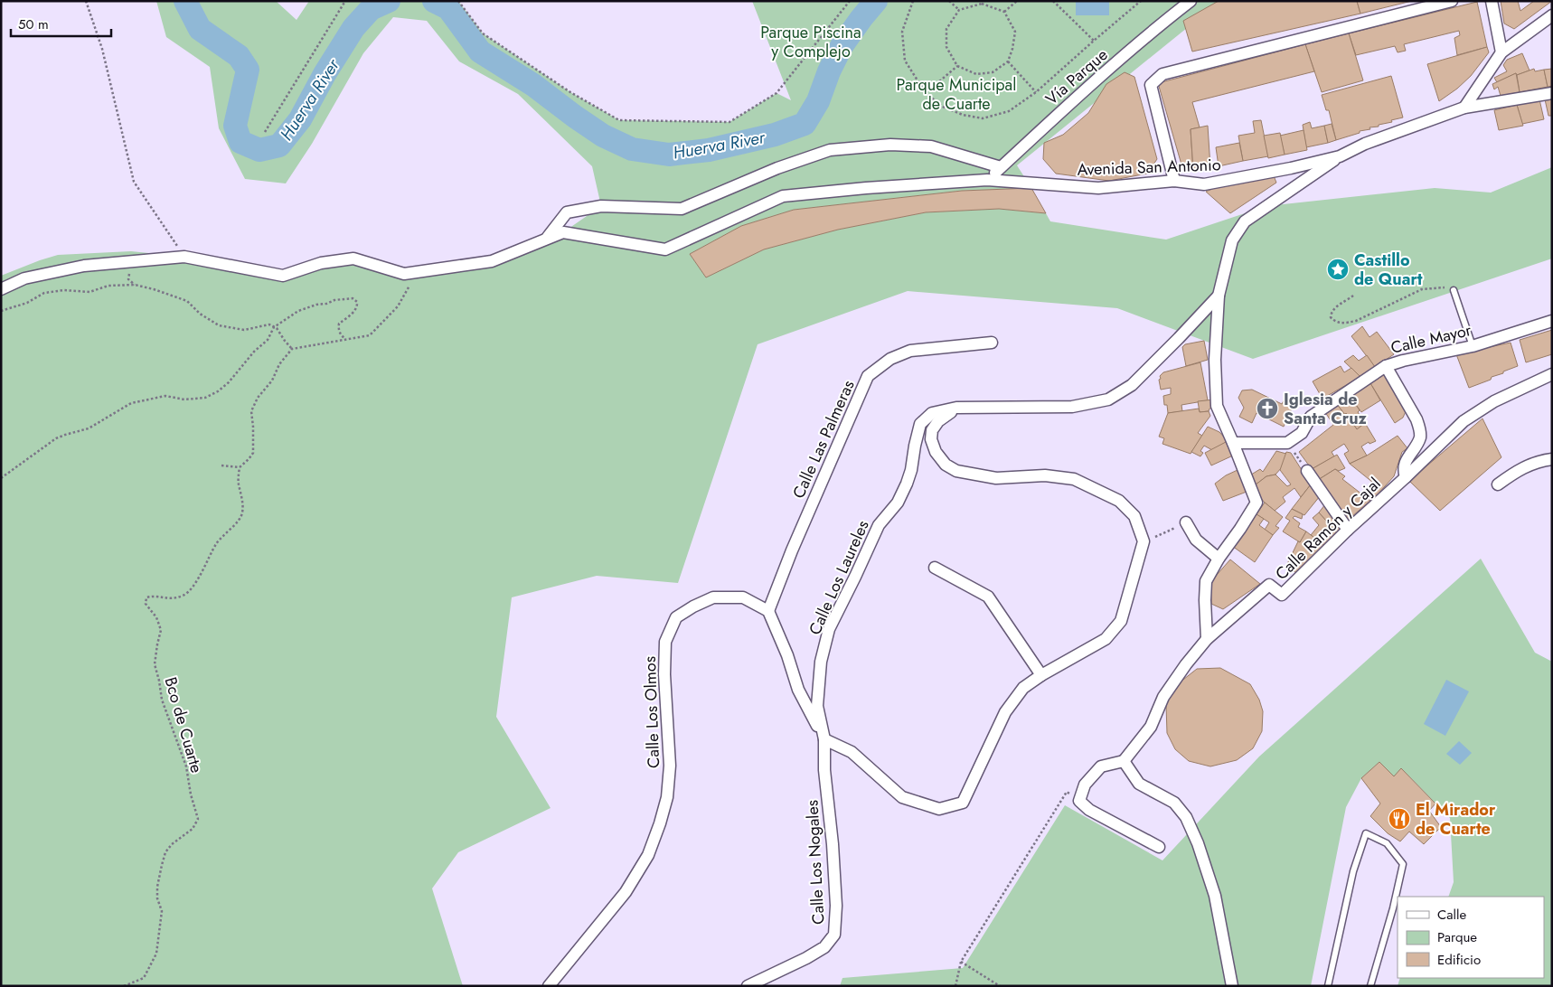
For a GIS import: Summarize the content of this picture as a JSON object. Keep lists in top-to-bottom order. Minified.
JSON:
{"streets":{"street":["Vía Parque","Avenida San Antonio","Calle Mayor","Calle Las Palmeras","Calle Ramón y Cajal","Calle Los Laureles","Calle Los Olmos","Calle Los Nogales"],"path":["Bco de Cuarte"]},"crossings":[["Vía Parque","Avenida San Antonio"],["Calle Las Palmeras","Calle Los Olmos"],["Calle Los Laureles","Calle Los Nogales"]],"water":["Huerva River"],"parks":["Parque Piscina y Complejo","Parque Municipal de Cuarte"],"places":{"place":["Castillo de Quart"],"church":["Iglesia de Santa Cruz"],"restaurant":["El Mirador de Cuarte"]},"legend":["Calle","Parque","Edificio"],"scale_bar":"50 m"}
